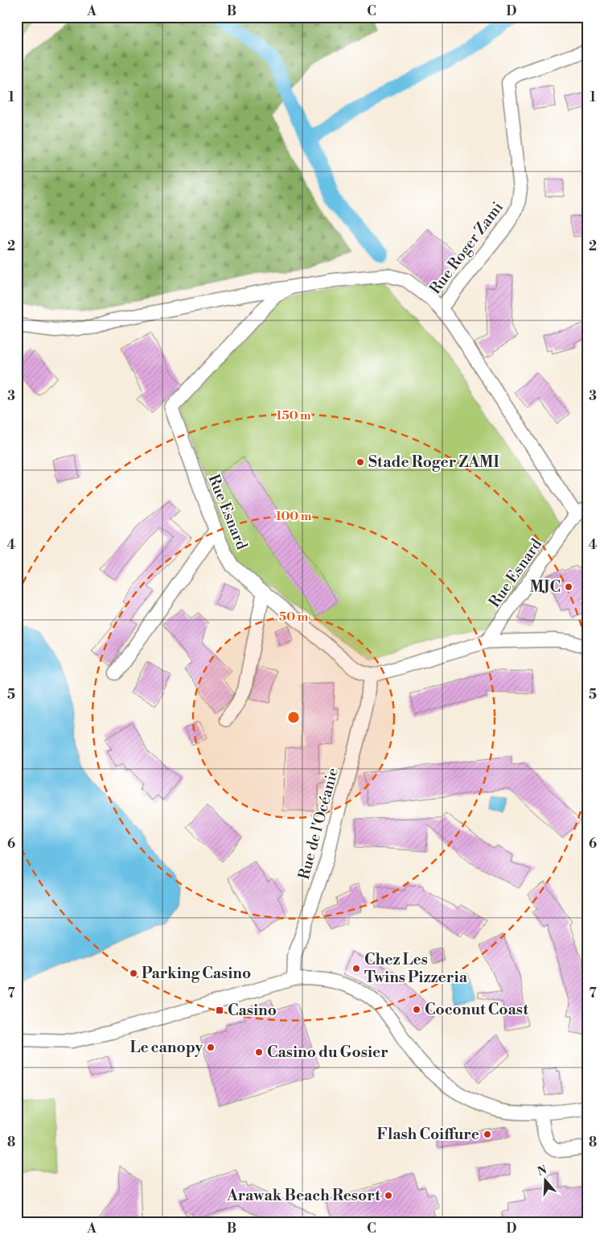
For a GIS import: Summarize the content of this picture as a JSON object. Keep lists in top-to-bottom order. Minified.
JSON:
{"streets":{"street":["Rue Roger Zami","Rue Esnard","Rue de l'Océanie"]},"crossings":[["Rue Roger Zami","Rue Esnard"],["Rue Esnard","Rue de l'Océanie"]],"places":{"other":["Stade Roger ZAMI","MJC","Chez Les Twins Pizzeria","Parking Casino","Coconut Coast","Le canopy","Casino du Gosier","Flash Coiffure","Arawak Beach Resort"],"transit":["Casino"]},"north":"top","grid":{"columns":["A","B","C","D"],"rows":["1","2","3","4","5","6","7","8"]},"rings":["150 m","100 m","50 m"]}
